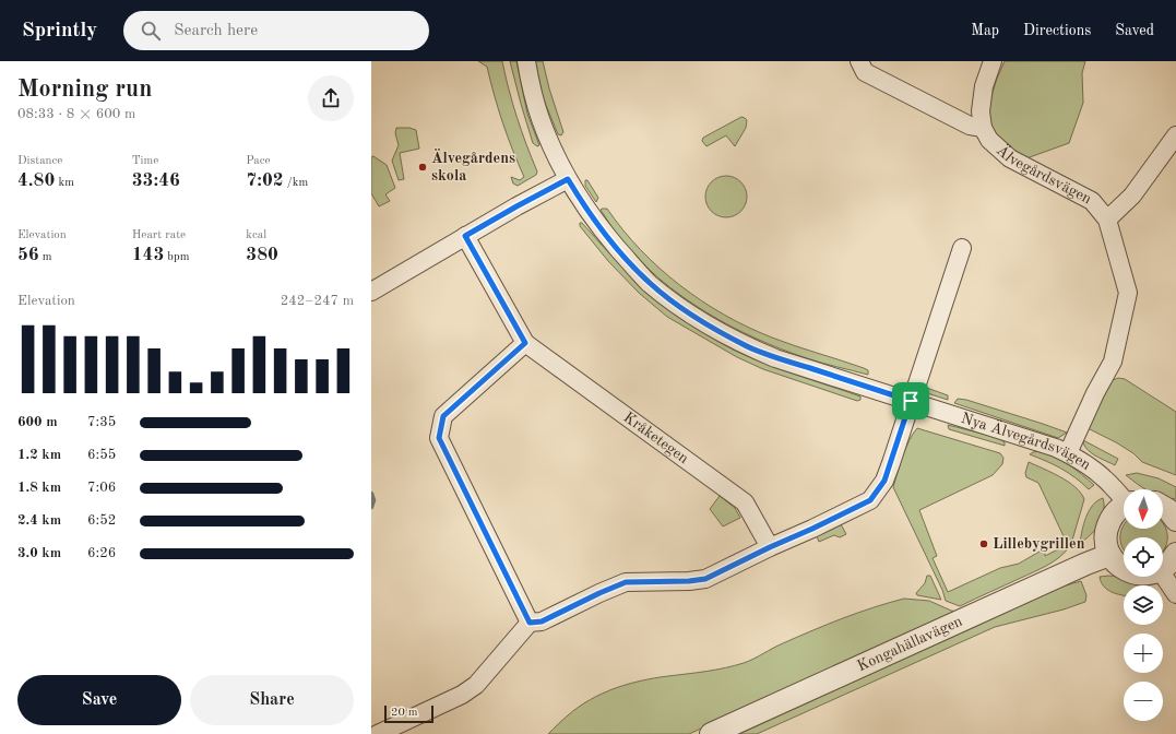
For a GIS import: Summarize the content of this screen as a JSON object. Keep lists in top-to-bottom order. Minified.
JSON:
{"streets":{"street":["Älvegårdsvägen","Kråketegen","Nya Älvegårdsvägen","Kongahällavägen"]},"crossings":[["Älvegårdsvägen","Nya Älvegårdsvägen"]],"places":["Älvegårdens skola","Lillebygrillen"],"scale_bar":"20 m","north":"bottom","page":{"header":"Sprintly","search":"Search here","nav":["Map","Directions","Saved"],"heading":["Morning run","08:33 · 8 × 600 m"],"stats":[["Distance","4.80 km"],["Time","33:46"],["Pace","7:02 /km"],["Elevation","56 m"],["Heart rate","143 bpm"],["kcal","380"]],"chart":["Elevation","242–247 m"],"list":[{"name":"600 m","note":"7:35"},{"name":"1.2 km","note":"6:55"},{"name":"1.8 km","note":"7:06"},{"name":"2.4 km","note":"6:52"},{"name":"3.0 km","note":"6:26"}],"map_buttons":["+","−"],"buttons":["Save","Share"],"scale":"20 m"}}
